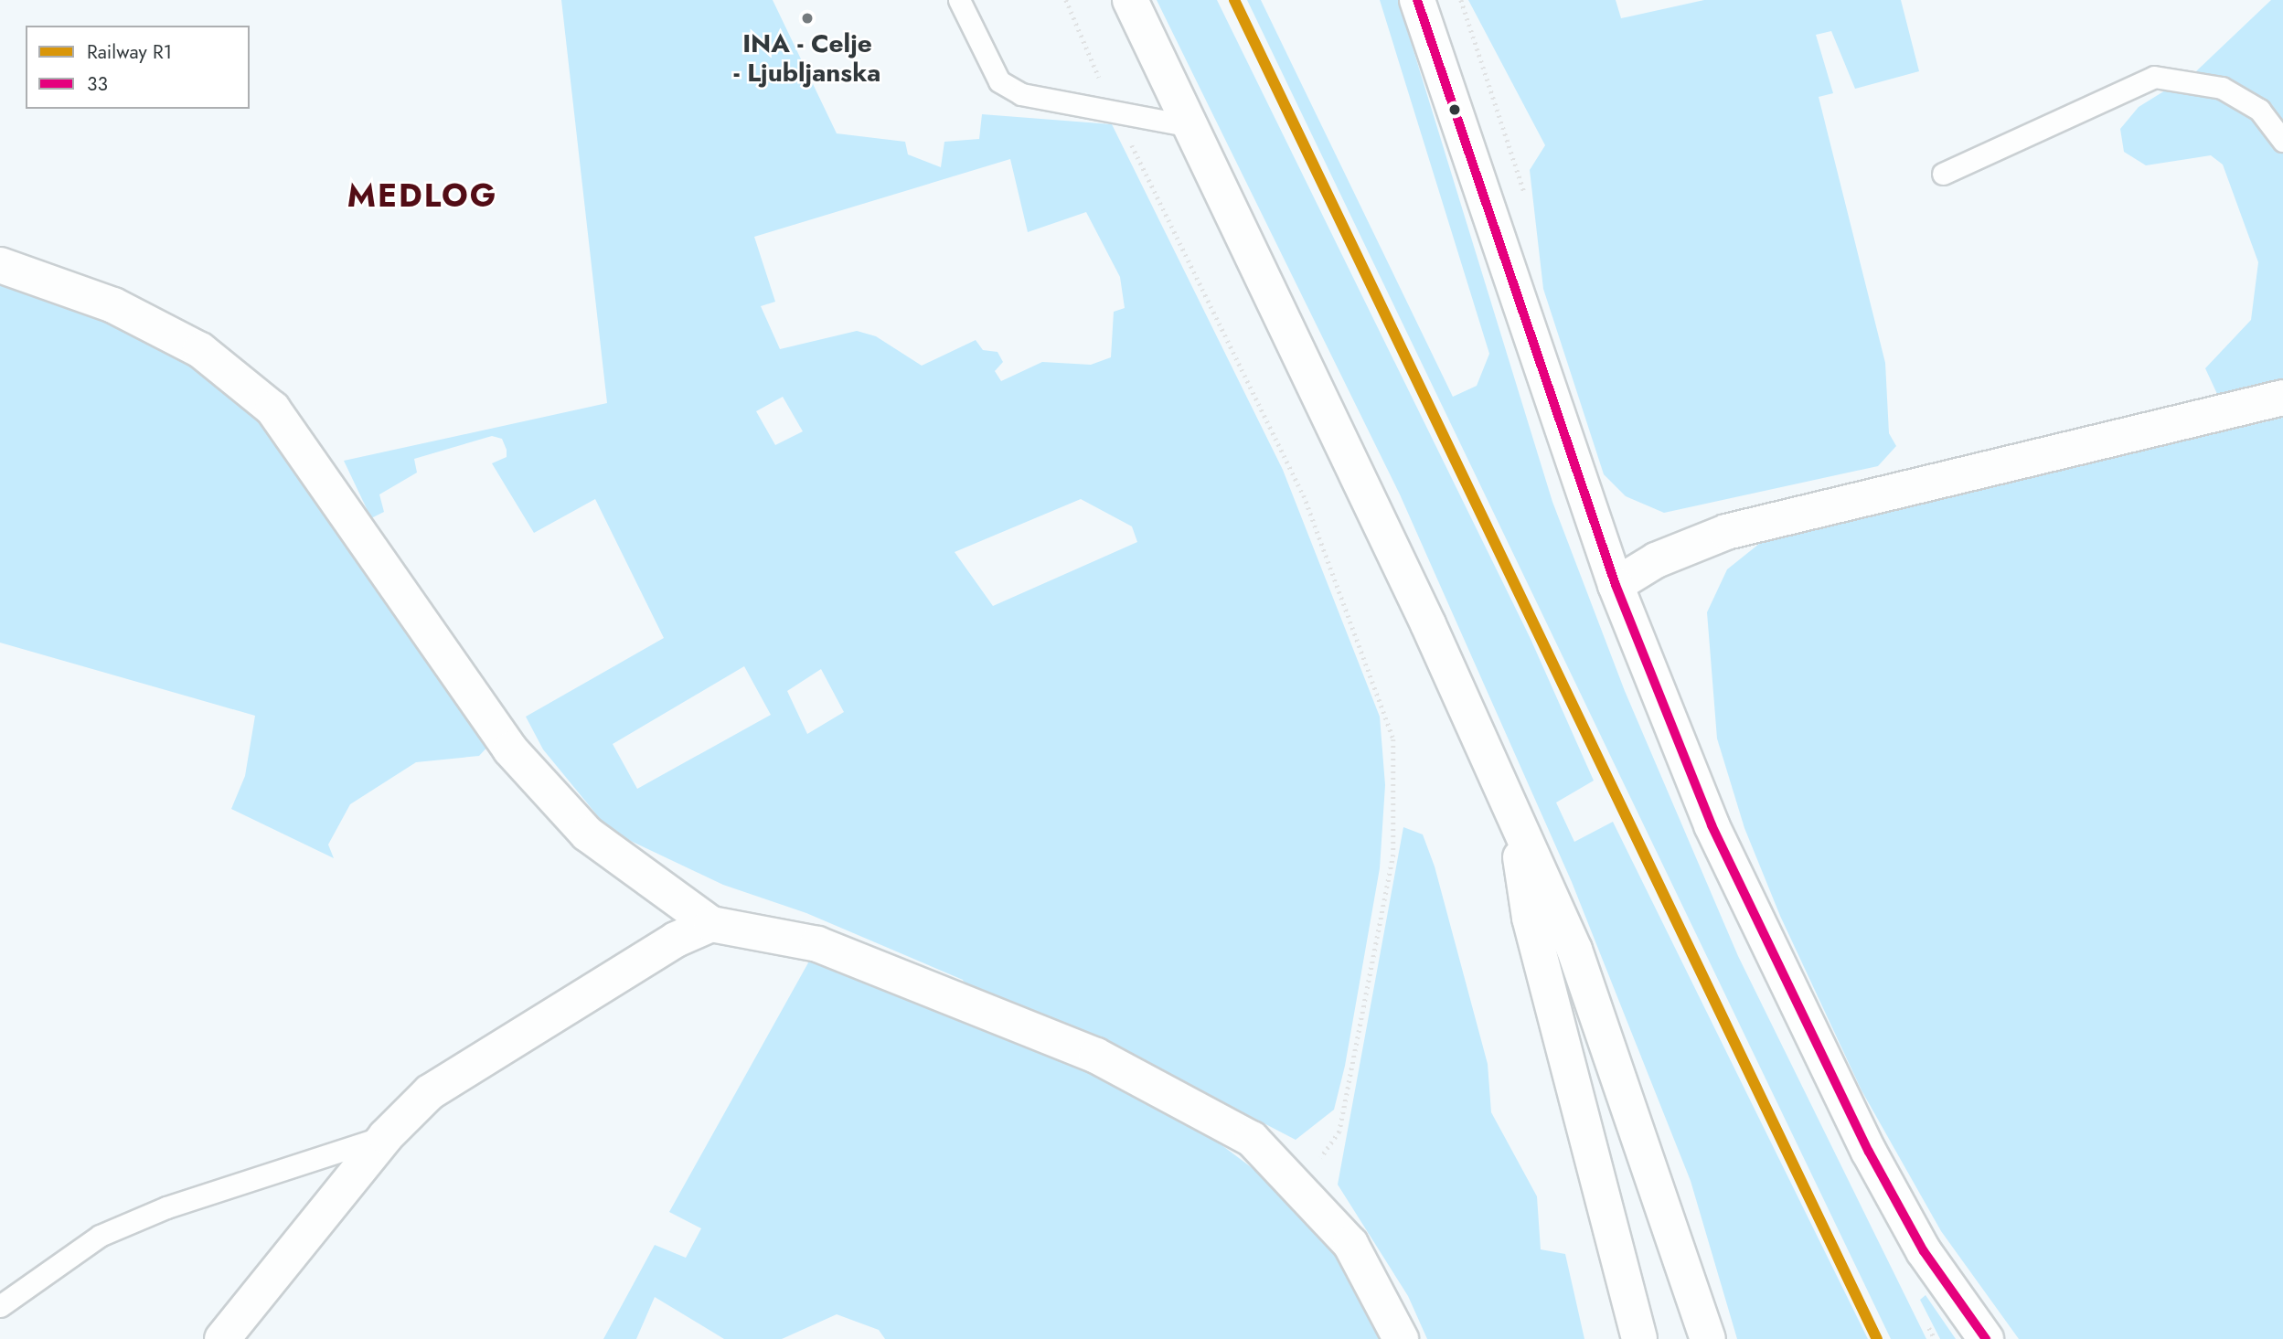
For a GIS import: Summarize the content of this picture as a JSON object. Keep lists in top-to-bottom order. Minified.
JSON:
{"districts":["MEDLOG"],"places":["INA - Celje - Ljubljanska"],"lines":["rail line R1","transit line 33"],"legend":["Railway R1","33"]}
